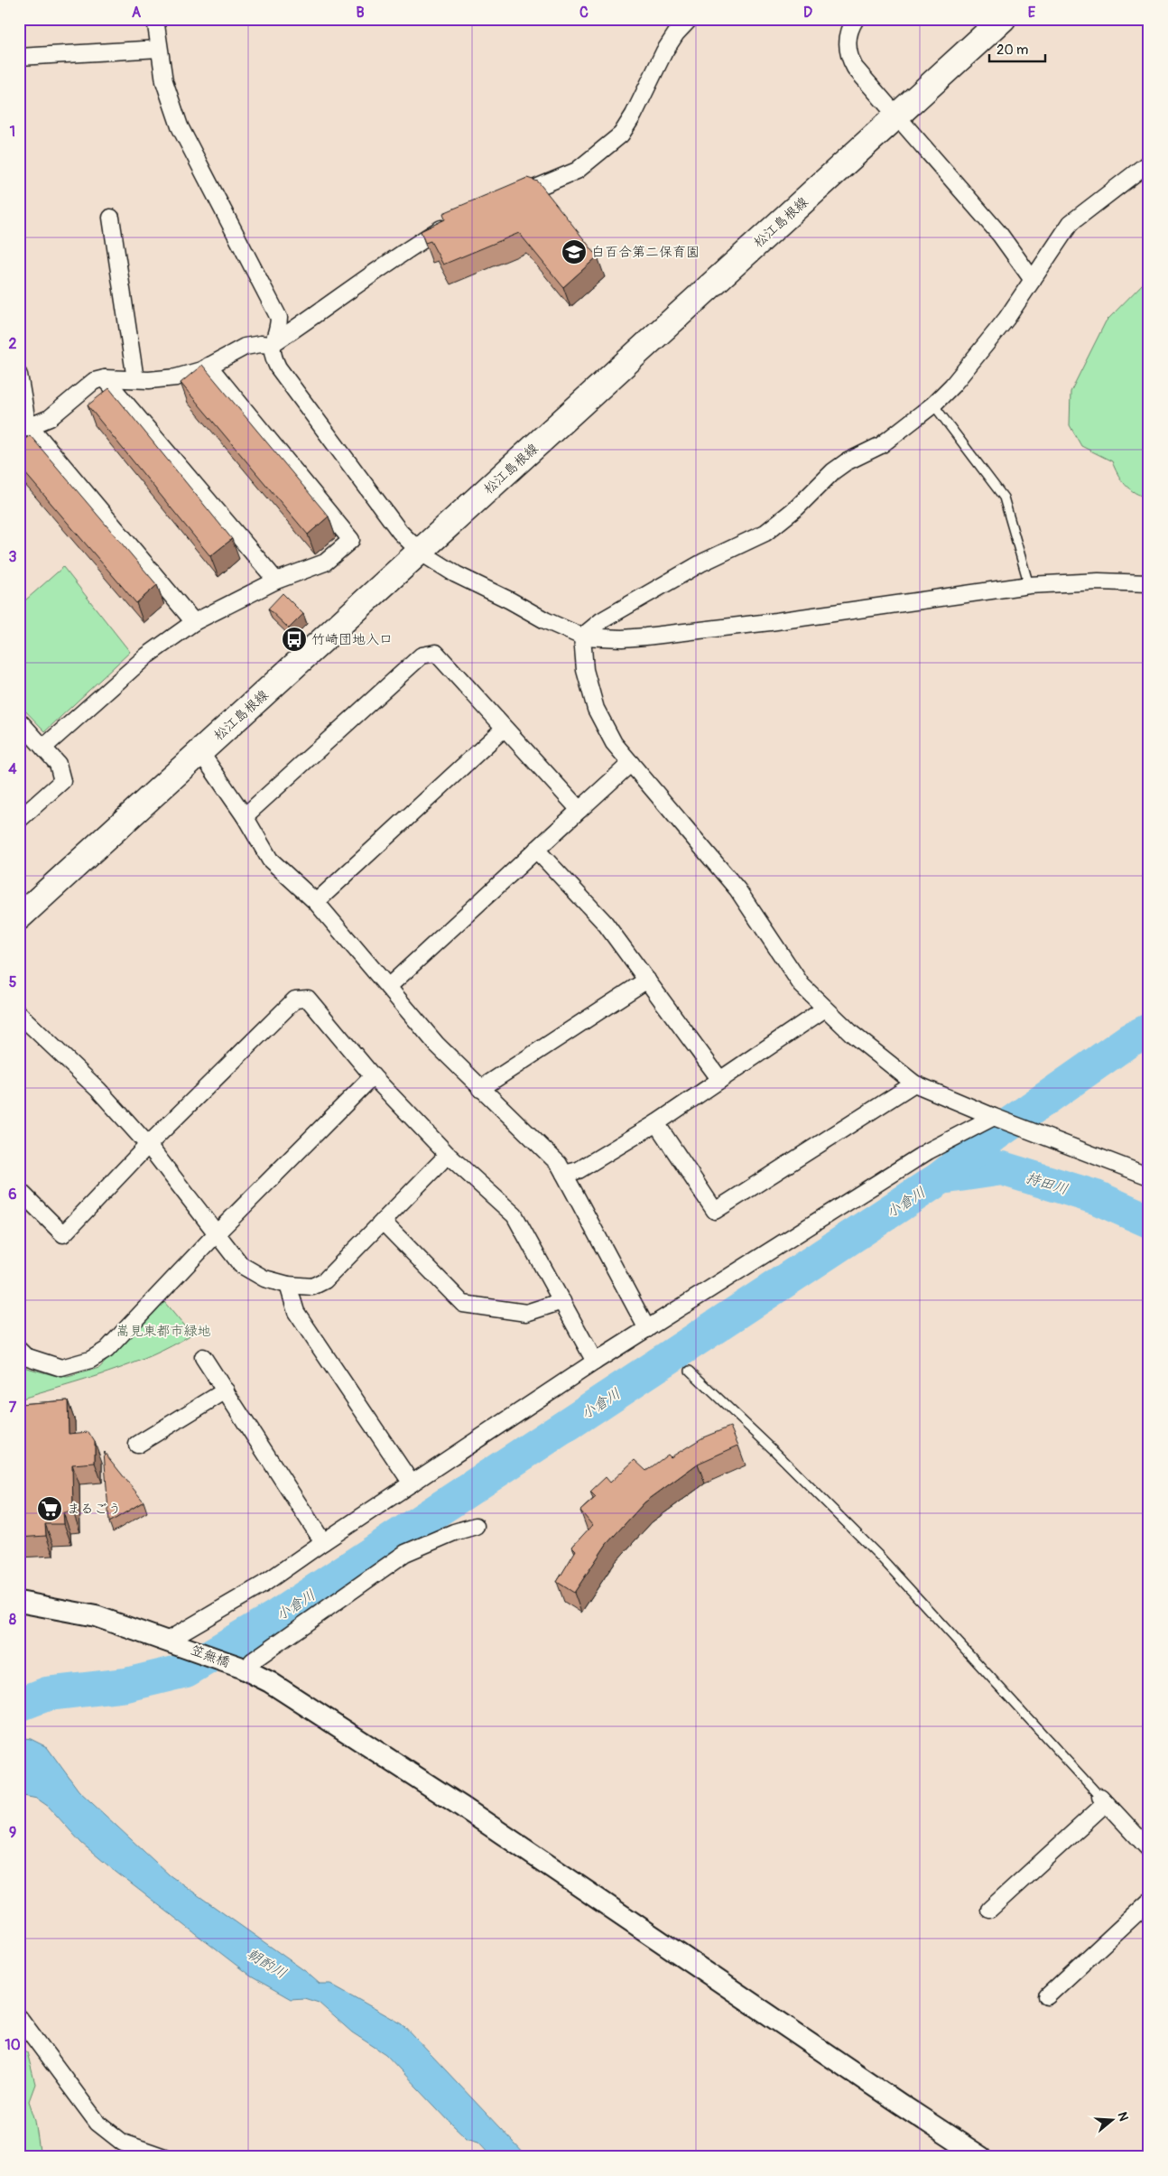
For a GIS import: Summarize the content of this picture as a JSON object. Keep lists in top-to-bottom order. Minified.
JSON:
{"streets":{"main road":["松江島根線"],"street":["笠無橋"]},"water":["持田川","小倉川","朝酌川"],"parks":["嵩見東都市緑地"],"places":{"school or university":["白百合第二保育園"],"bus stop":["竹崎団地入口"],"supermarket":["まるごう"]},"scale_bar":"20 m","north":"right","grid":{"columns":["A","B","C","D","E"],"rows":["1","2","3","4","5","6","7","8","9","10"]}}
